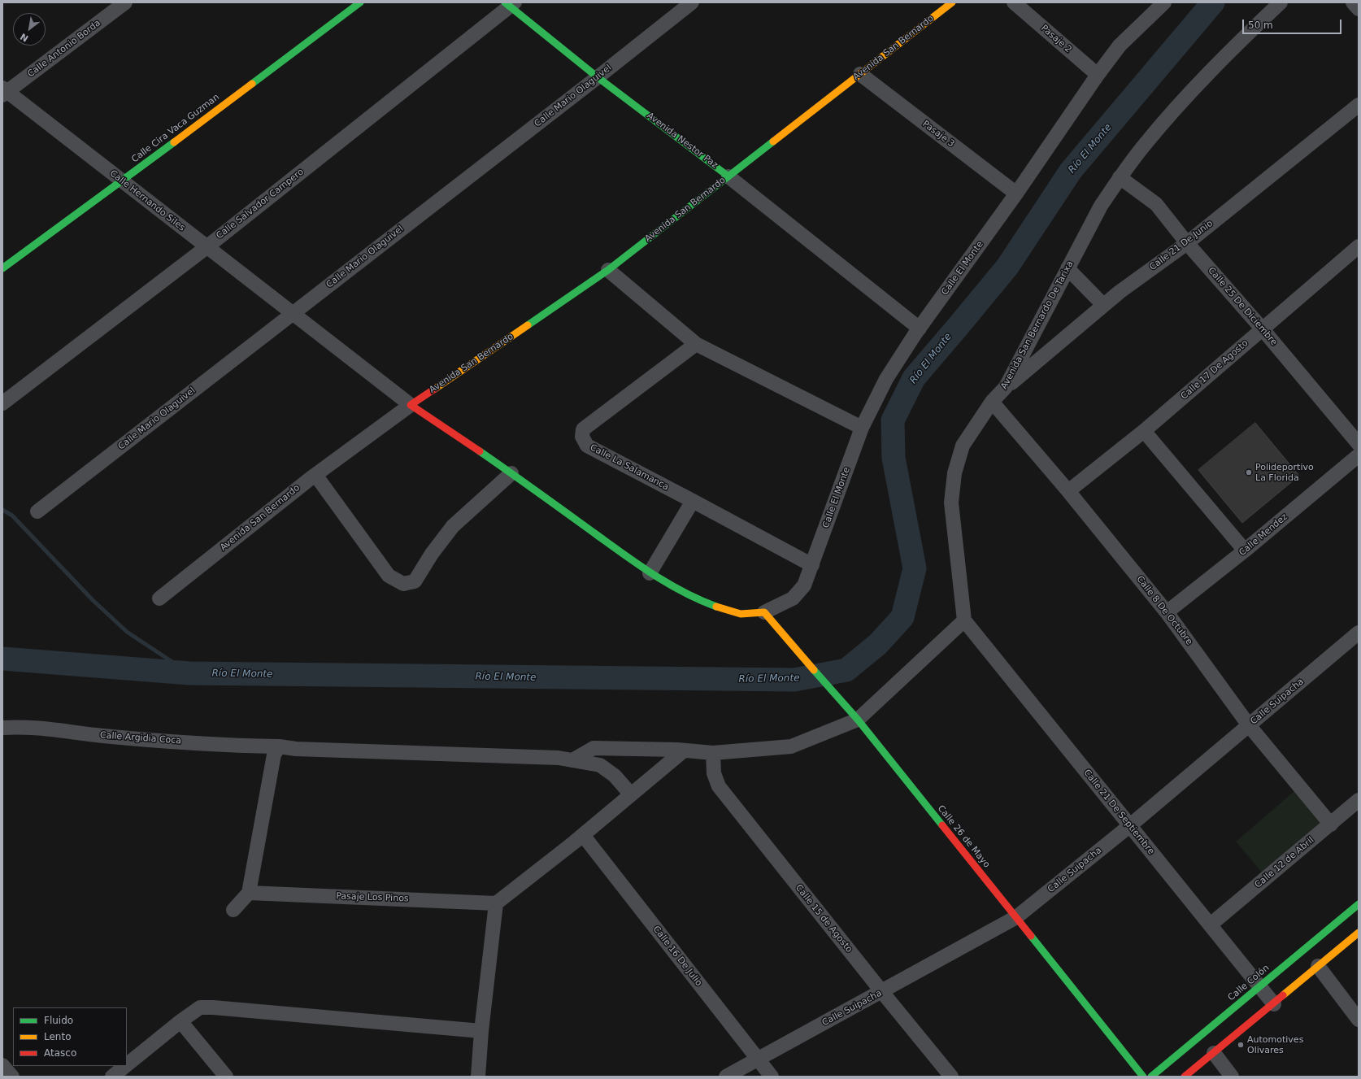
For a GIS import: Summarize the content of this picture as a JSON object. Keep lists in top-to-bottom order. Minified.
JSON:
{"streets":{"street":["Pasaje 2","Avenida San Bernardo","Calle Antonio Borda","Calle Mario Olaguivel","Calle Cira Vaca Guzman","Pasaje 3","Avenida Nestor Paz","Calle Hernando Siles","Calle Salvador Campero","Calle 21 De Junio","Calle El Monte","Calle 25 De Diciembre","Avenida San Bernardo De Tarixa","Calle 17 De Agosto","Calle La Salamanca","Calle Mendez","Calle 8 De Octubre","Calle Suipacha","Calle Argidia Coca","Calle 21 De Septiembre","Calle 26 de Mayo","Calle 12 de Abril","Pasaje Los Pinos","Calle 15 de Agosto","Calle 16 De Julio","Calle Colón"]},"crossings":[["Pasaje 2","Calle El Monte"],["Avenida San Bernardo","Pasaje 3"],["Avenida San Bernardo","Avenida Nestor Paz"],["Calle Antonio Borda","Calle Hernando Siles"],["Calle Mario Olaguivel","Avenida Nestor Paz"],["Calle Mario Olaguivel","Calle Hernando Siles"],["Calle Cira Vaca Guzman","Calle Hernando Siles"],["Pasaje 3","Calle El Monte"],["Avenida Nestor Paz","Calle Salvador Campero"],["Avenida Nestor Paz","Calle El Monte"],["Calle Hernando Siles","Calle Salvador Campero"],["Calle 21 De Junio","Calle 25 De Diciembre"],["Calle 21 De Junio","Avenida San Bernardo De Tarixa"],["Calle El Monte","Calle La Salamanca"],["Calle 25 De Diciembre","Avenida San Bernardo De Tarixa"],["Calle 25 De Diciembre","Calle 17 De Agosto"],["Avenida San Bernardo De Tarixa","Calle 8 De Octubre"],["Avenida San Bernardo De Tarixa","Calle 21 De Septiembre"],["Calle 17 De Agosto","Calle 8 De Octubre"],["Calle Mendez","Calle 8 De Octubre"],["Calle 8 De Octubre","Calle Suipacha"],["Calle 8 De Octubre","Calle 12 de Abril"],["Calle Suipacha","Calle 21 De Septiembre"],["Calle Suipacha","Calle 26 de Mayo"],["Calle Suipacha","Calle 15 de Agosto"],["Calle Suipacha","Calle 16 De Julio"],["Calle 21 De Septiembre","Calle 12 de Abril"],["Calle 21 De Septiembre","Calle Colón"]],"water":["Río El Monte"],"places":["Polideportivo La Florida","Automotives Olivares"],"legend":["Fluido","Lento","Atasco"],"scale_bar":"50 m","north":"bottom left"}
